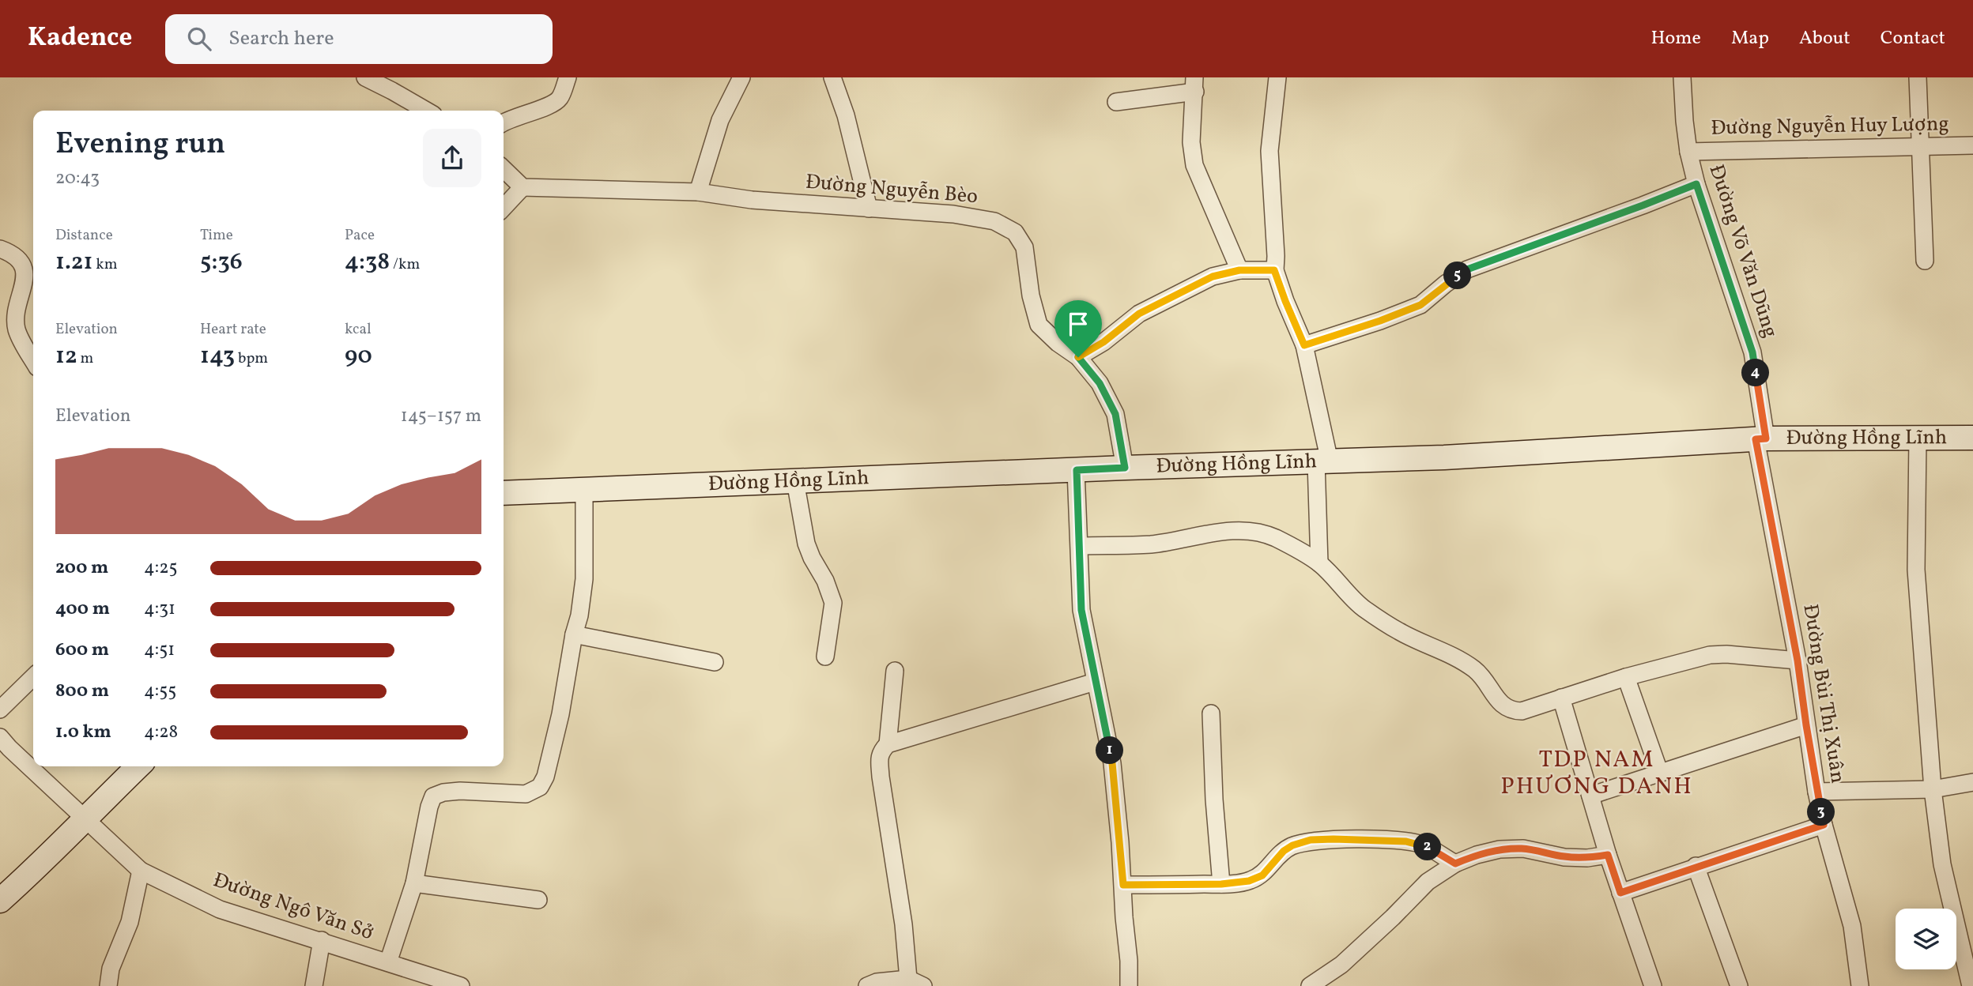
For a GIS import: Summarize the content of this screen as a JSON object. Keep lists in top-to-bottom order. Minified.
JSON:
{"streets":{"street":["Đường Nguyễn Huy Lượng","Đường Nguyễn Bèo","Đường Võ Văn Dũng","Đường Hồng Lĩnh","Đường Bùi Thị Xuân","Đường Ngô Văn Sở"]},"crossings":[["Đường Nguyễn Huy Lượng","Đường Võ Văn Dũng"],["Đường Nguyễn Bèo","Đường Hồng Lĩnh"],["Đường Võ Văn Dũng","Đường Hồng Lĩnh"],["Đường Võ Văn Dũng","Đường Bùi Thị Xuân"],["Đường Hồng Lĩnh","Đường Bùi Thị Xuân"]],"districts":["TDP NAM PHƯƠNG DANH"],"page":{"header":"Kadence","search":"Search here","nav":["Home","Map","About","Contact"],"heading":["Evening run","20:43"],"stats":[["Distance","1.21 km"],["Time","5:36"],["Pace","4:38 /km"],["Elevation","12 m"],["Heart rate","143 bpm"],["kcal","90"]],"pins":["5","4","1","3","2"],"chart":["Elevation","145–157 m"],"list":[{"name":"200 m","note":"4:25"},{"name":"400 m","note":"4:31"},{"name":"600 m","note":"4:51"},{"name":"800 m","note":"4:55"},{"name":"1.0 km","note":"4:28"}]}}
